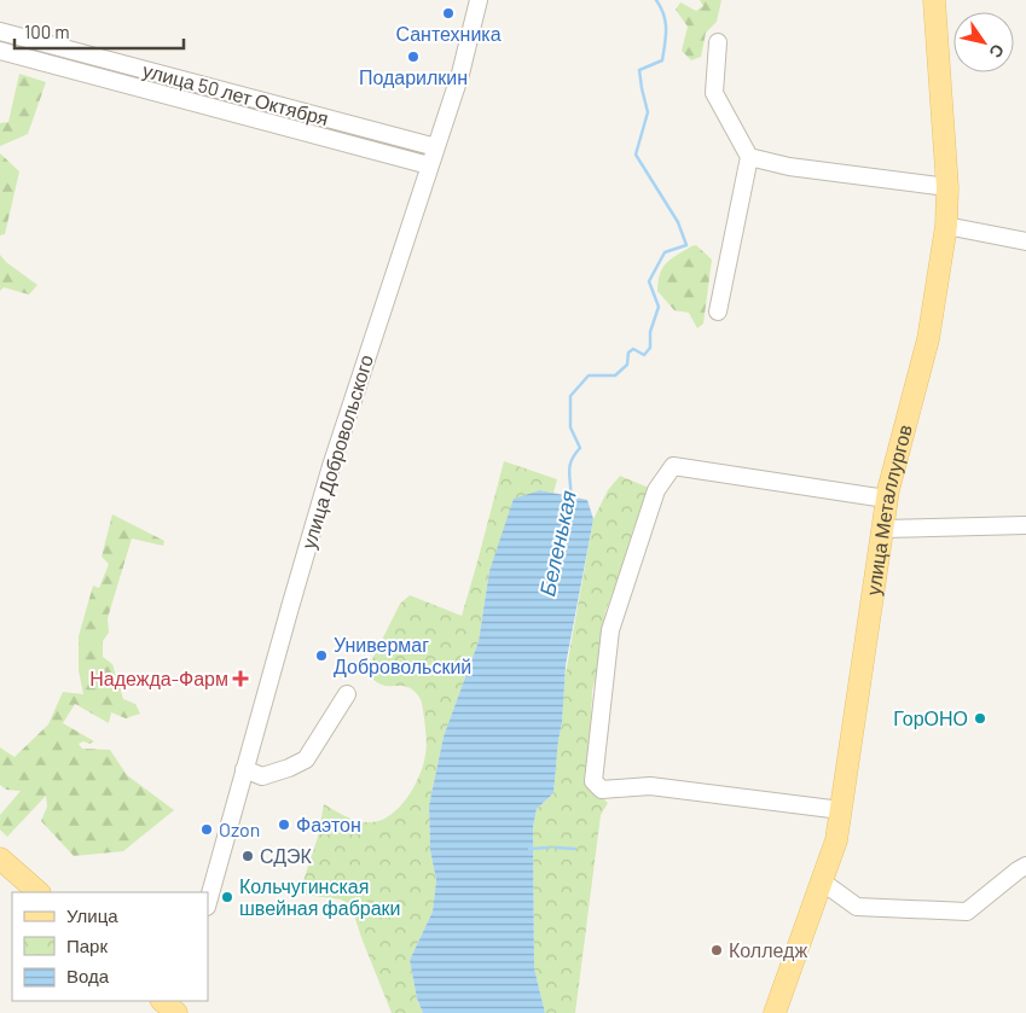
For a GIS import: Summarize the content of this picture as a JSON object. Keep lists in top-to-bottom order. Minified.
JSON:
{"streets":{"main road":["улица Металлургов"],"street":["улица 50 лет Октября","улица Добровольского"]},"crossings":[["улица 50 лет Октября","улица Добровольского"]],"water":["Беленькая"],"places":{"other":["Сантехника","Подарилкин","Универмаг Добровольский","ГорОНО","Фаэтон","Ozon","СДЭК","Кольчугинская швейная фабраки","Колледж"],"health":["Надежда-Фарм"]},"legend":["Улица","Парк","Вода"],"scale_bar":"100 m","north":"bottom right"}
